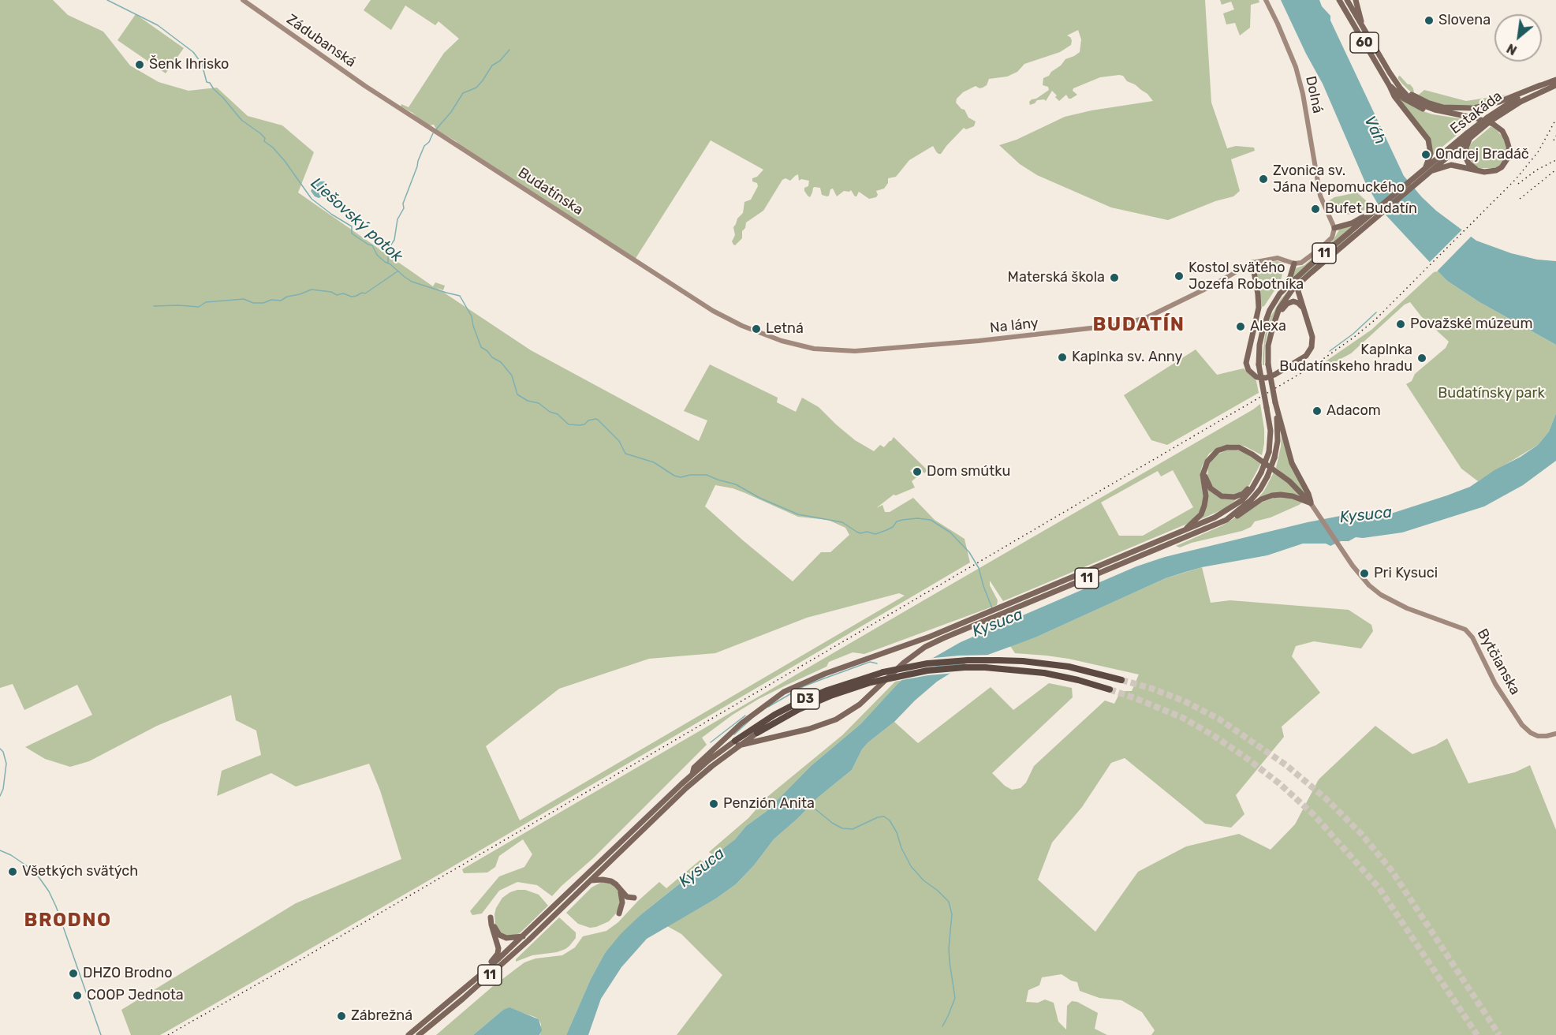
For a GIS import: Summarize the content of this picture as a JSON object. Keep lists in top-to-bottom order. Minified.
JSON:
{"streets":{"highway":["D3"],"main road":["60","Estakáda","11"],"street":["Zádubanská","Dolná","Budatínska","Na lány","Bytčianska"]},"crossings":[["Zádubanská","Budatínska"],["Estakáda","11"],["Budatínska","Na lány"],["11","D3"]],"districts":["BUDATÍN","BRODNO"],"water":["Váh","Liešovský potok","Kysuca"],"parks":["Budatínsky park"],"places":["Slovena","Šenk Ihrisko","Ondrej Bradáč","Zvonica sv. Jána Nepomuckého","Bufet Budatín","Kostol svätého Jozefa Robotníka","Materská škola","Považské múzeum","Alexa","Letná","Kaplnka sv. Anny","Kaplnka Budatínskeho hradu","Adacom","Dom smútku","Pri Kysuci","Penzión Anita","Všetkých svätých","DHZO Brodno","COOP Jednota","Zábrežná"],"north":"bottom left"}
